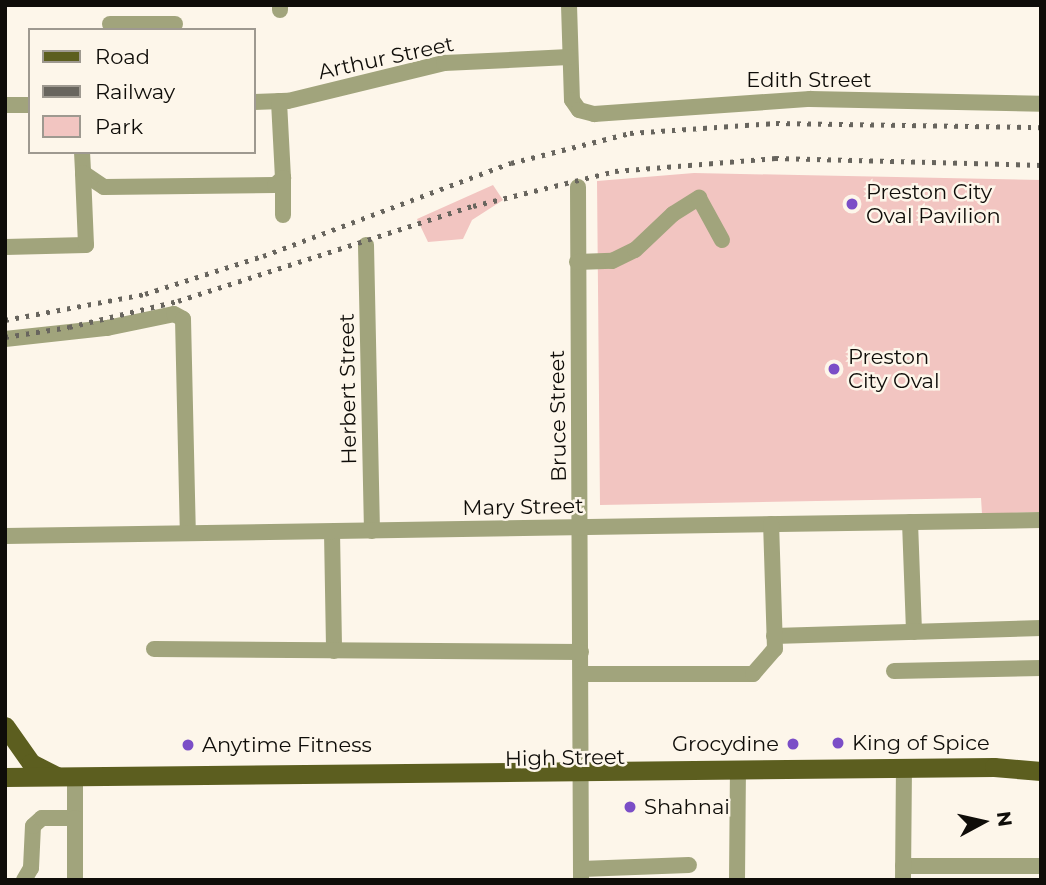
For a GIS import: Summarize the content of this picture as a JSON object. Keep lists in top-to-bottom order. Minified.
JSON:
{"streets":{"main road":["High Street"],"street":["Arthur Street","Edith Street","Herbert Street","Bruce Street","Mary Street"]},"crossings":[["Arthur Street","Edith Street"],["Herbert Street","Mary Street"],["Bruce Street","Mary Street"],["Bruce Street","High Street"]],"places":["Preston City Oval Pavilion","Preston City Oval","King of Spice","Grocydine","Anytime Fitness","Shahnai"],"legend":["Road","Railway","Park"],"north":"right"}
